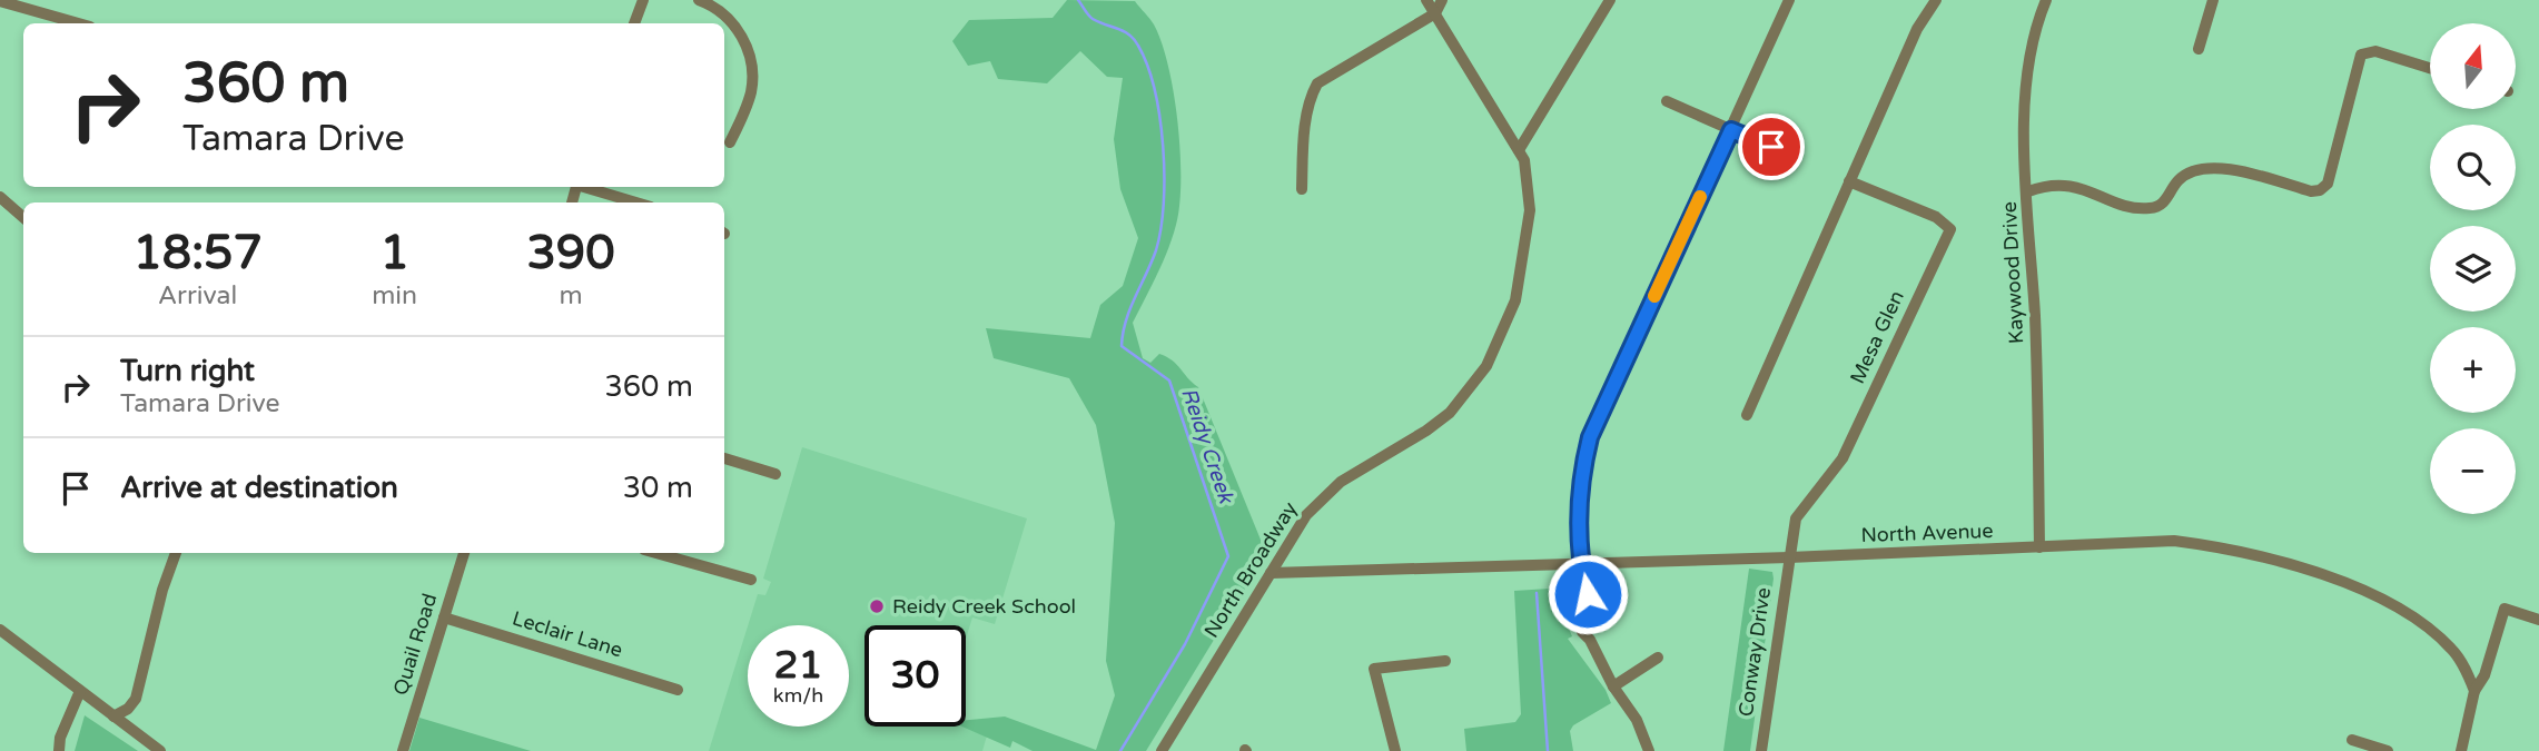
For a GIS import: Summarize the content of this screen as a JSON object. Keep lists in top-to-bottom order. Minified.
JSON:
{"streets":{"street":["Kaywood Drive","Mesa Glen","North Avenue","North Broadway","Leclair Lane","Quail Road","Conway Drive"]},"crossings":[["Kaywood Drive","North Avenue"],["Mesa Glen","North Avenue"],["Mesa Glen","Conway Drive"],["North Avenue","North Broadway"],["North Avenue","Conway Drive"],["Leclair Lane","Quail Road"]],"water":["Reidy Creek"],"places":["Reidy Creek School"],"north":"top","page":{"map_buttons":["+","−"],"turn":["360 m","Tamara Drive"],"eta":["18:57","Arrival","1","min","390","m"],"list":[{"name":"Turn right","note":"Tamara Drive","value":"360 m"},{"name":"Arrive at destination","value":"30 m"}],"speed":"21 km/h","limit":"30"}}
